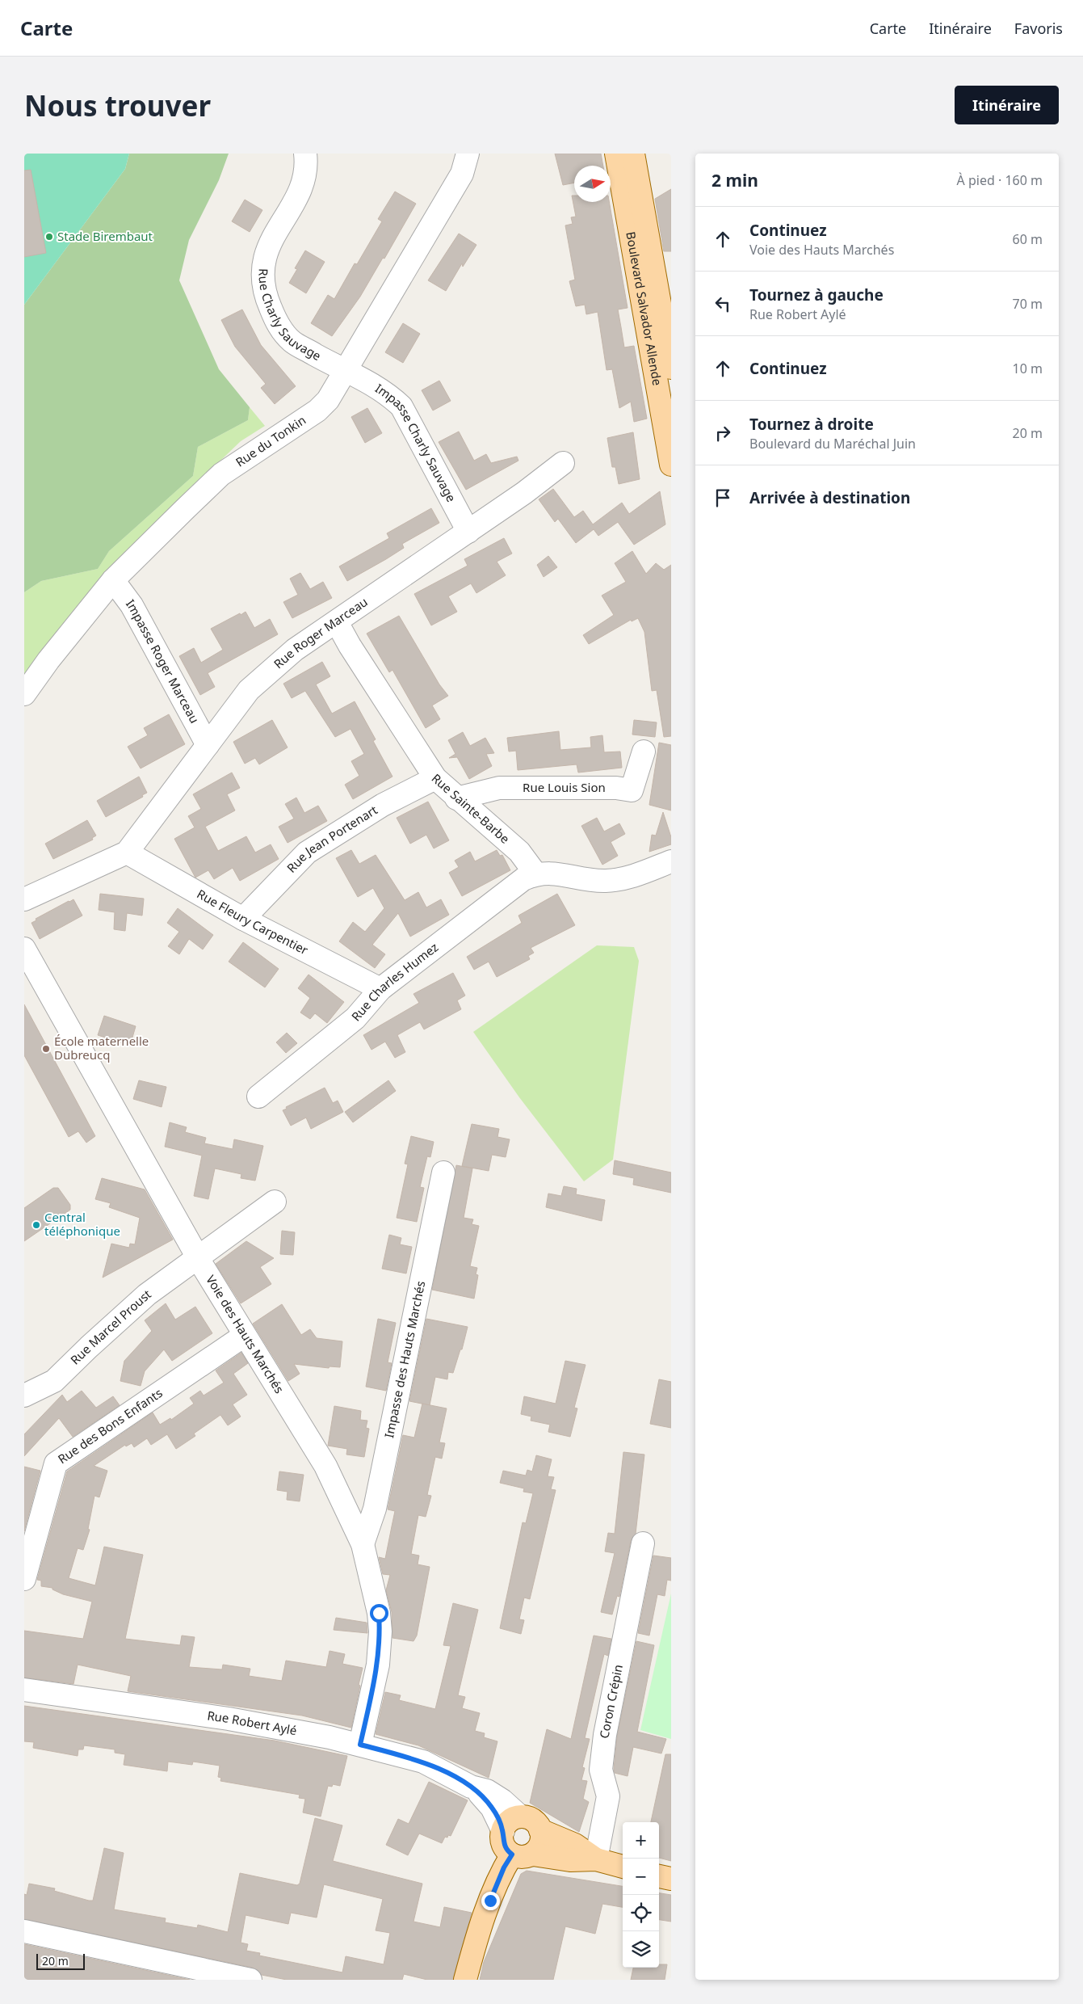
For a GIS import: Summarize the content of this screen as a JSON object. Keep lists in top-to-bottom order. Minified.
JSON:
{"streets":{"main road":["Boulevard Salvador Allende"],"street":["Rue Charly Sauvage","Rue du Tonkin","Impasse Charly Sauvage","Rue Roger Marceau","Impasse Roger Marceau","Rue Louis Sion","Rue Sainte-Barbe","Rue Jean Portenart","Rue Fleury Carpentier","Rue Charles Humez","Rue Marcel Proust","Voie des Hauts Marchés","Impasse des Hauts Marchés","Rue des Bons Enfants","Coron Crépin","Rue Robert Aylé"]},"crossings":[["Rue Charly Sauvage","Rue du Tonkin"],["Rue Charly Sauvage","Impasse Charly Sauvage"],["Rue du Tonkin","Impasse Charly Sauvage"],["Rue du Tonkin","Impasse Roger Marceau"],["Impasse Charly Sauvage","Rue Roger Marceau"],["Rue Roger Marceau","Impasse Roger Marceau"],["Rue Roger Marceau","Rue Sainte-Barbe"],["Rue Roger Marceau","Rue Fleury Carpentier"],["Rue Louis Sion","Rue Sainte-Barbe"],["Rue Sainte-Barbe","Rue Jean Portenart"],["Rue Sainte-Barbe","Rue Charles Humez"],["Rue Jean Portenart","Rue Fleury Carpentier"],["Rue Fleury Carpentier","Rue Charles Humez"],["Rue Marcel Proust","Voie des Hauts Marchés"],["Voie des Hauts Marchés","Impasse des Hauts Marchés"],["Voie des Hauts Marchés","Rue des Bons Enfants"],["Voie des Hauts Marchés","Rue Robert Aylé"]],"places":["Stade Birembaut","École maternelle Dubreucq","Central téléphonique"],"scale_bar":"20 m","north":"right","page":{"header":"Carte","nav":["Carte","Itinéraire","Favoris"],"buttons":"Itinéraire","title":"Nous trouver","heading":["2 min","À pied · 160 m"],"list":[["Continuez","Voie des Hauts Marchés","60 m"],["Tournez à gauche","Rue Robert Aylé","70 m"],["Continuez","10 m"],["Tournez à droite","Boulevard du Maréchal Juin","20 m"],"Arrivée à destination"],"map_buttons":["+","−"],"scale":"20 m"}}
